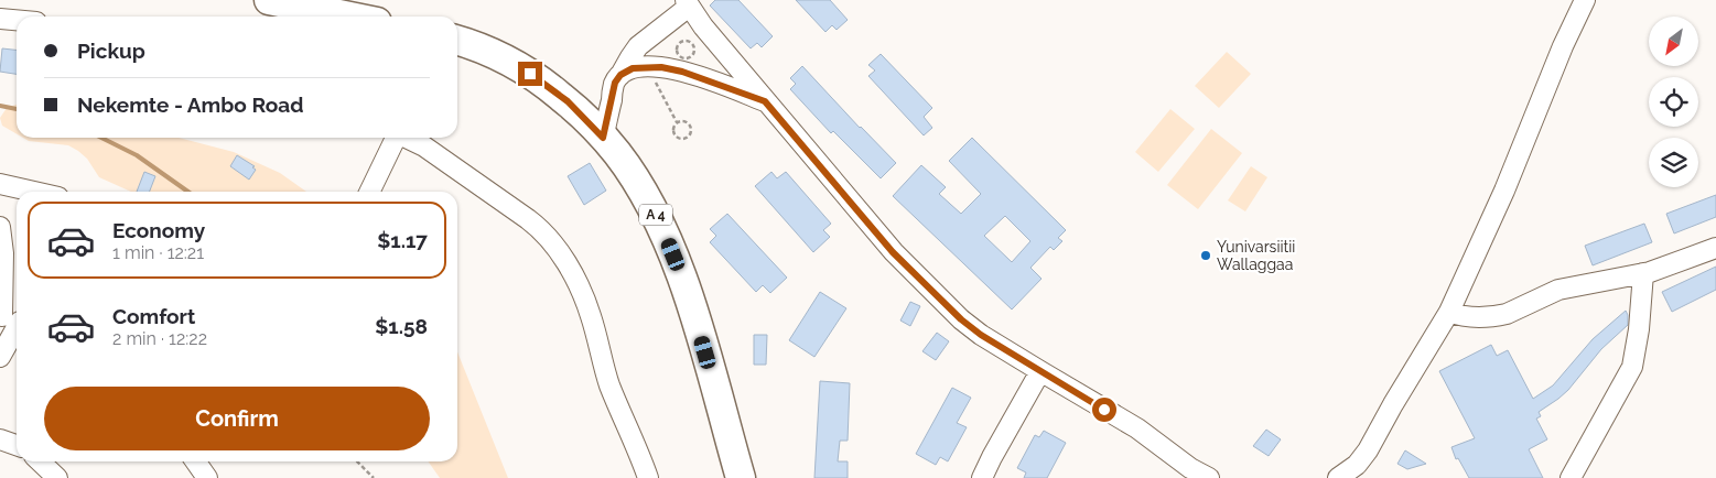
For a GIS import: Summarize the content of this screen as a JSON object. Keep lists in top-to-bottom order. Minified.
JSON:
{"streets":{"highway":["A 4"]},"places":["Yunivarsiitii Wallaggaa"],"north":"bottom left","page":{"banner":["Pickup","Nekemte - Ambo Road"],"list":[{"name":"Economy","note":"1 min · 12:21","value":"$1.17"},{"name":"Comfort","note":"2 min · 12:22","value":"$1.58"}],"buttons":"Confirm"}}
